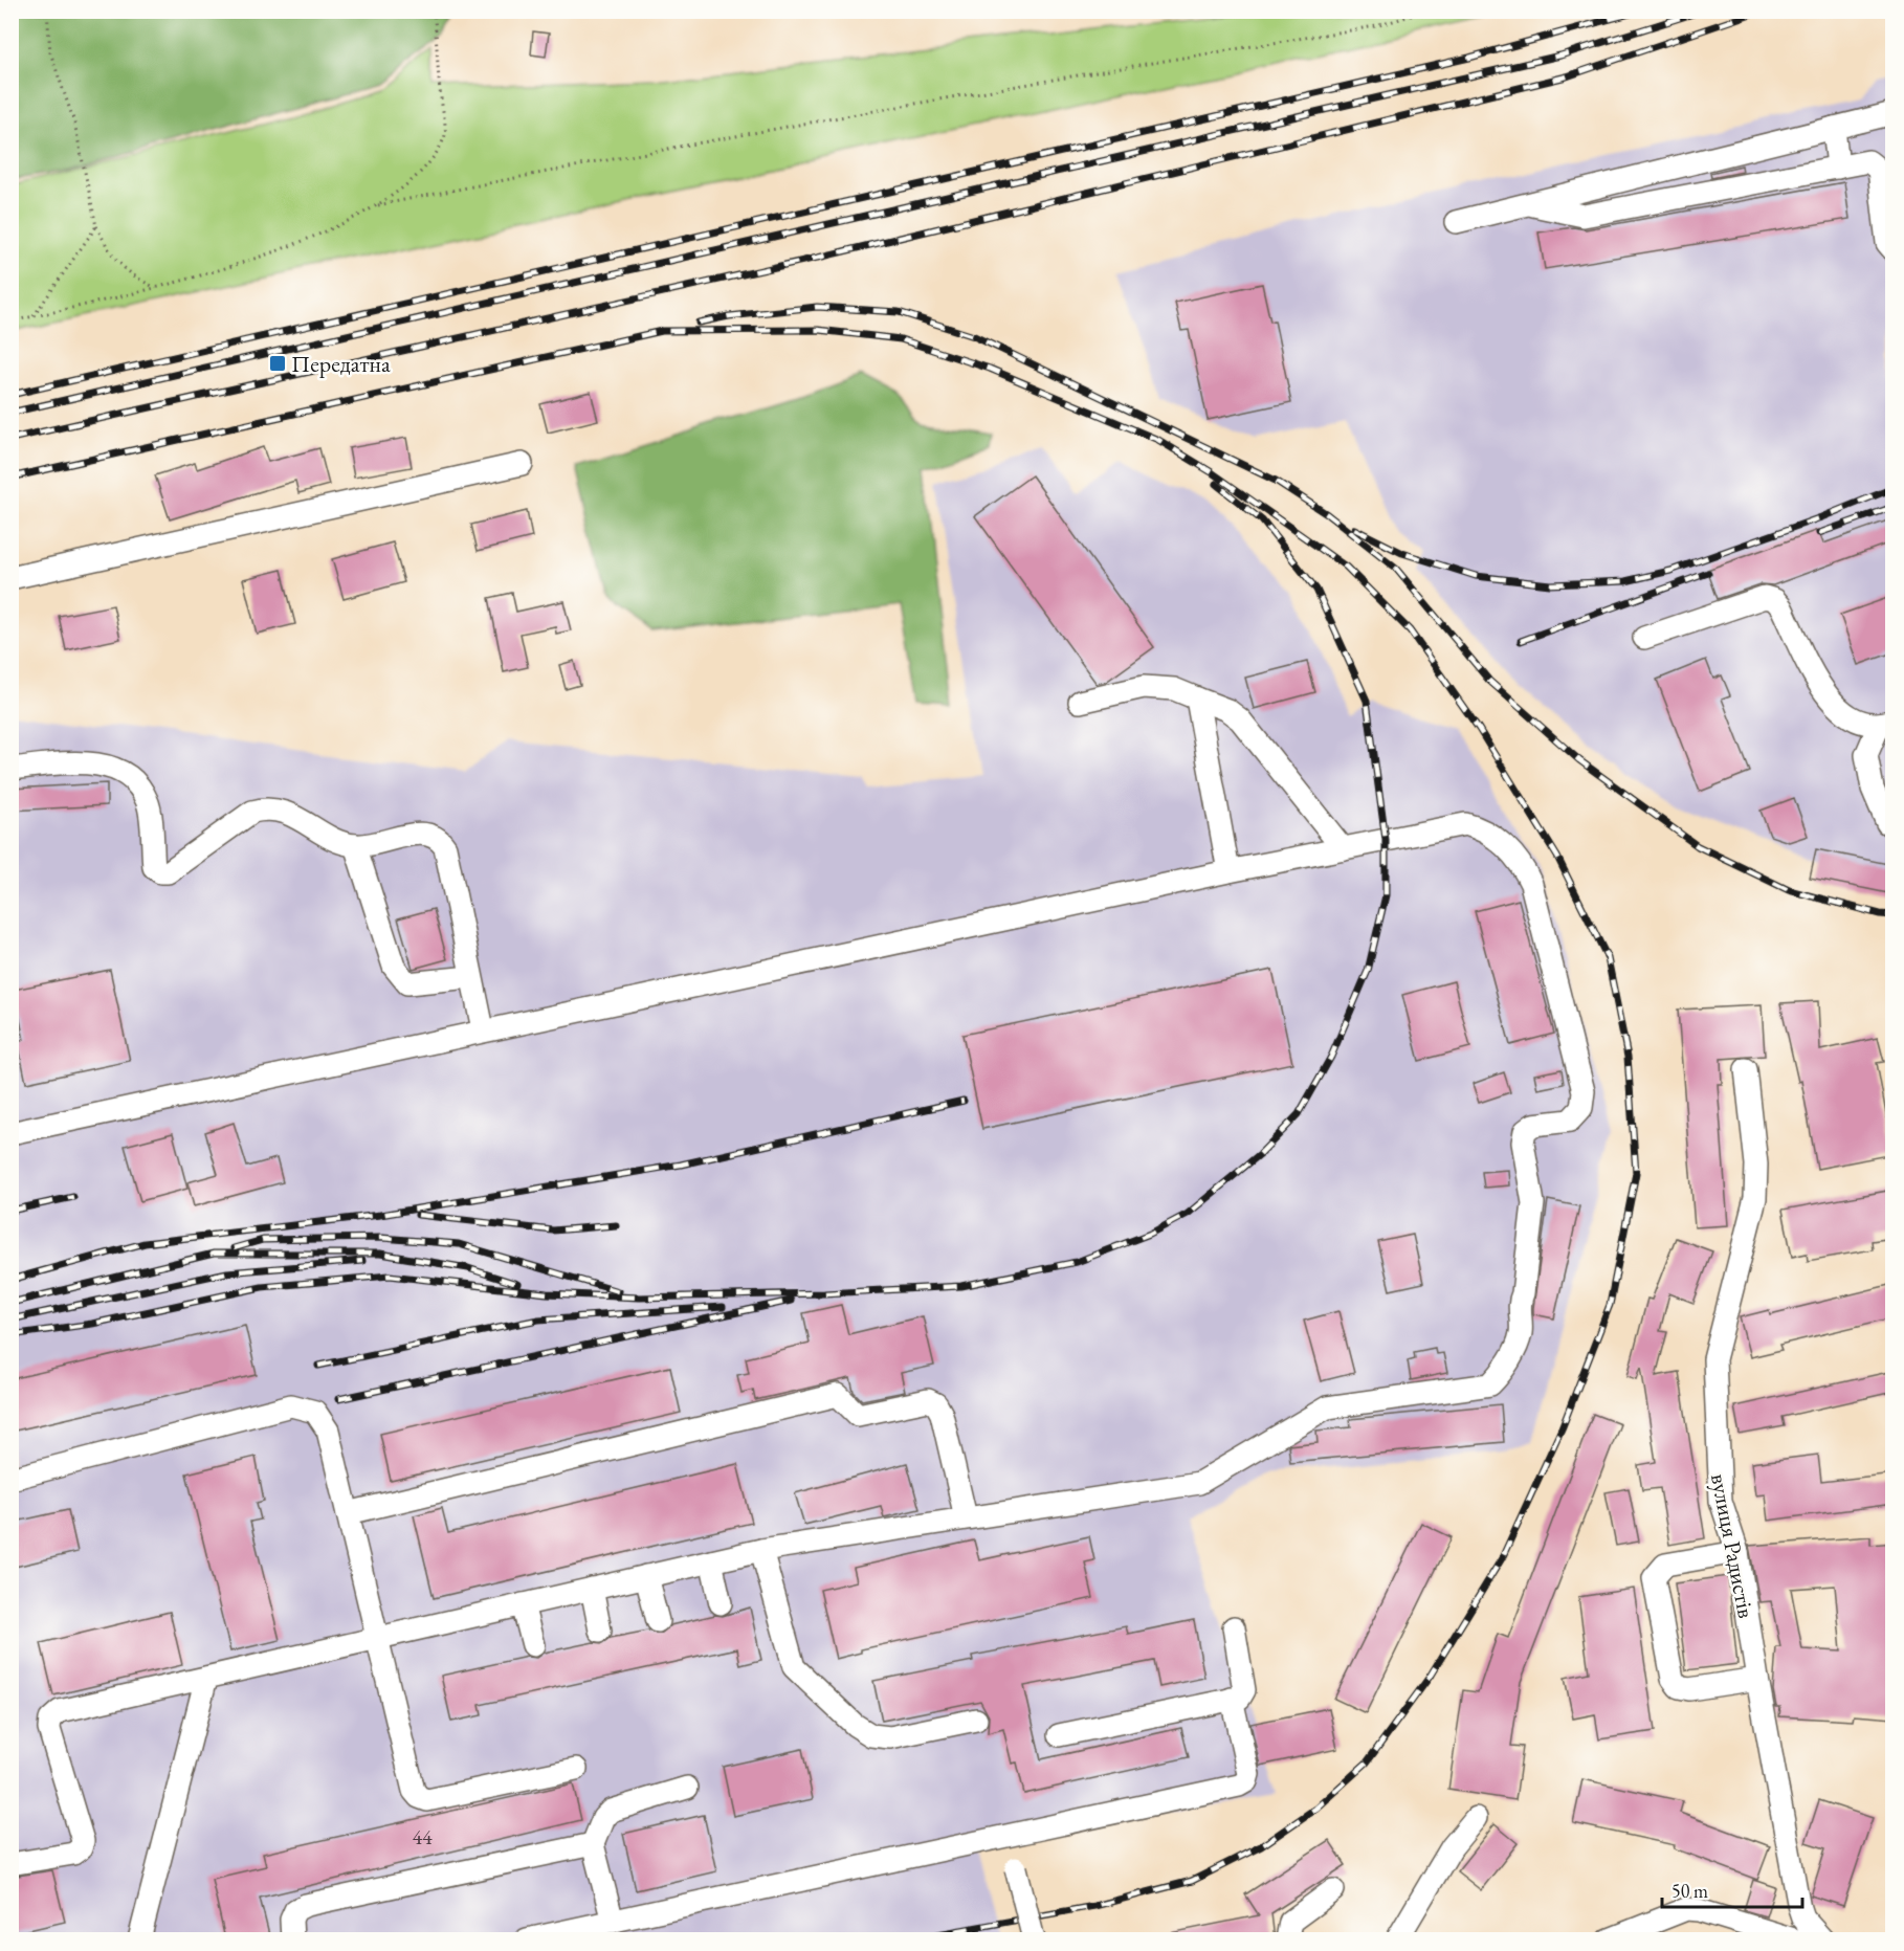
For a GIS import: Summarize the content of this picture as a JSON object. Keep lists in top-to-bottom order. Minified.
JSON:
{"streets":{"street":["вулиця Радистів"]},"places":{"transit":["Передатна"]},"house_numbers":["44"],"scale_bar":"50 m"}
